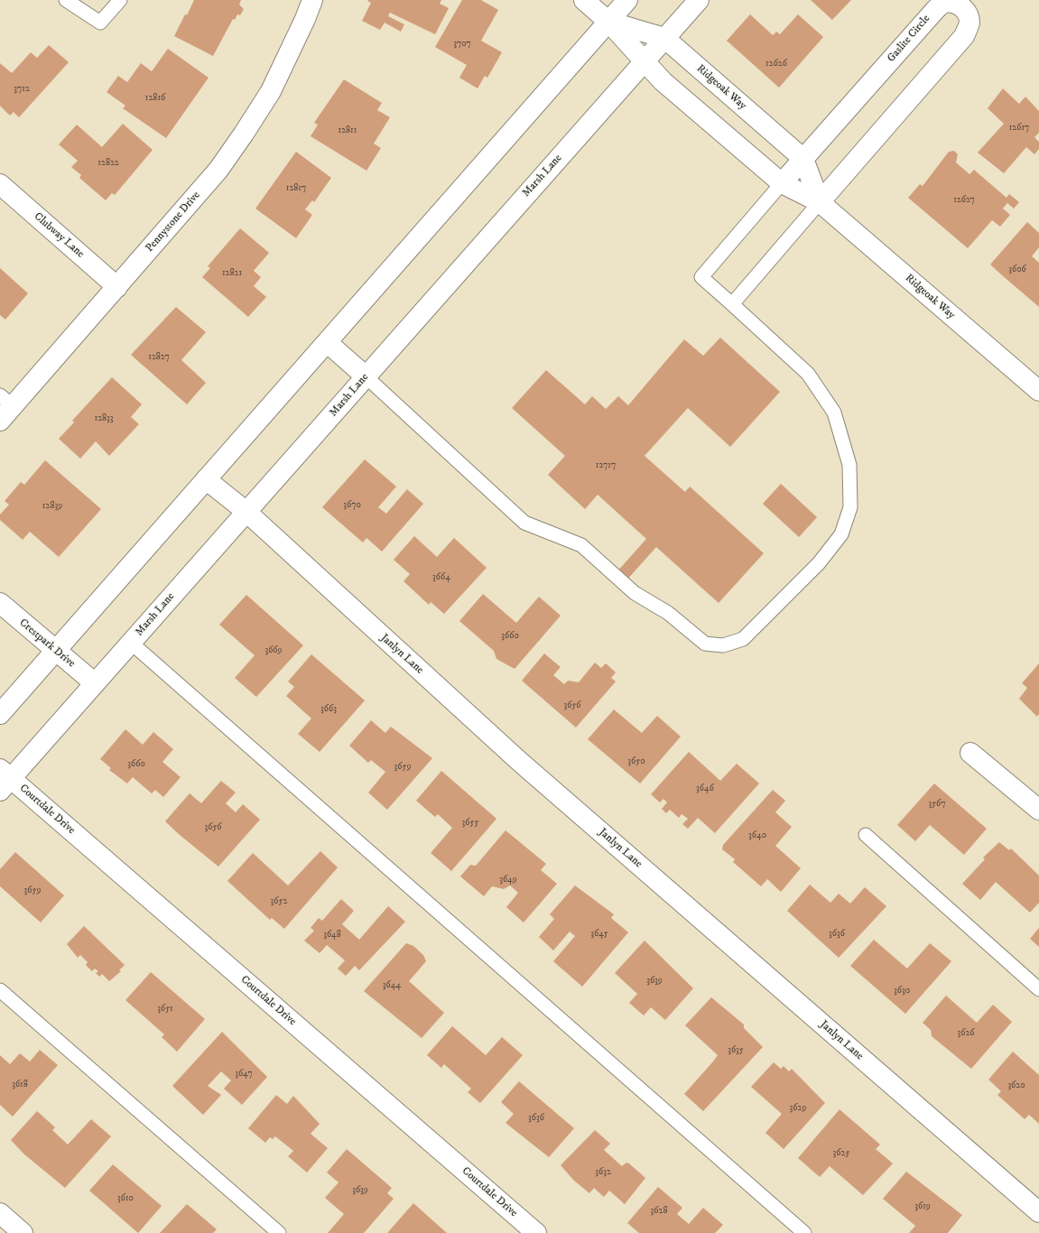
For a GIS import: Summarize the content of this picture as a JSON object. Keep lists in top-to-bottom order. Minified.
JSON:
{"streets":{"street":["Gaslite Circle","Ridgeoak Way","Marsh Lane","Pennystone Drive","Clubway Lane","Crestpark Drive","Janlyn Lane","Courtdale Drive"]},"crossings":[["Gaslite Circle","Ridgeoak Way"],["Ridgeoak Way","Marsh Lane"],["Marsh Lane","Crestpark Drive"],["Marsh Lane","Janlyn Lane"],["Marsh Lane","Courtdale Drive"],["Pennystone Drive","Clubway Lane"]],"house_numbers":["3707","12626","3712","12816","12617","12811","12822","12817","12627","3606","12821","12827","12833","12717","3670","12839","3664","3660","3669","3656","3663","3650","3660","3659","3646","3567","3655","3656","3640","3649","3659","3652","3645","3636","3648","3639","3644","3630","3651","3626","3635","3647","3618","3620","3629","3636","3625","3632","3639","3610","3619","3628"]}
